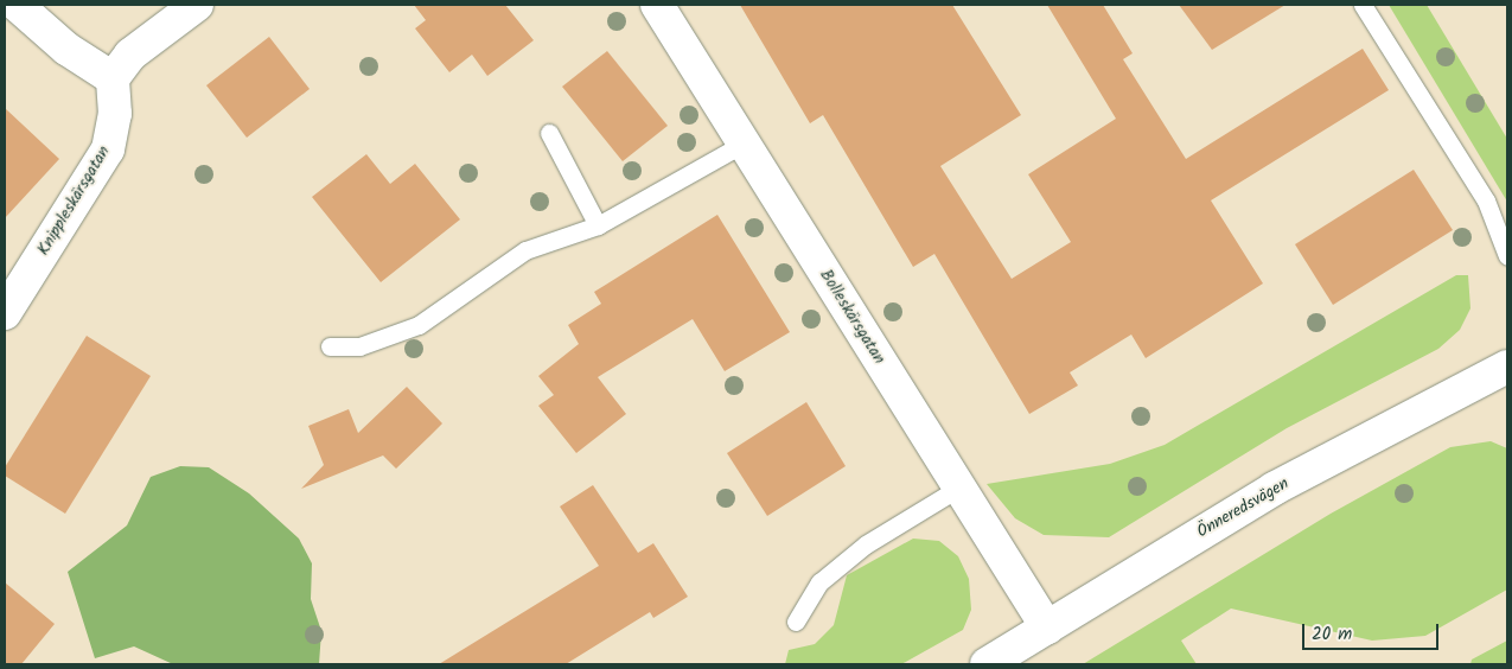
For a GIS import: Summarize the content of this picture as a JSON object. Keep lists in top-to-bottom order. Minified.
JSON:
{"streets":{"street":["Knippleskärsgatan","Bolleskärsgatan","Önneredsvägen"]},"crossings":[["Bolleskärsgatan","Önneredsvägen"]],"scale_bar":"20 m"}
